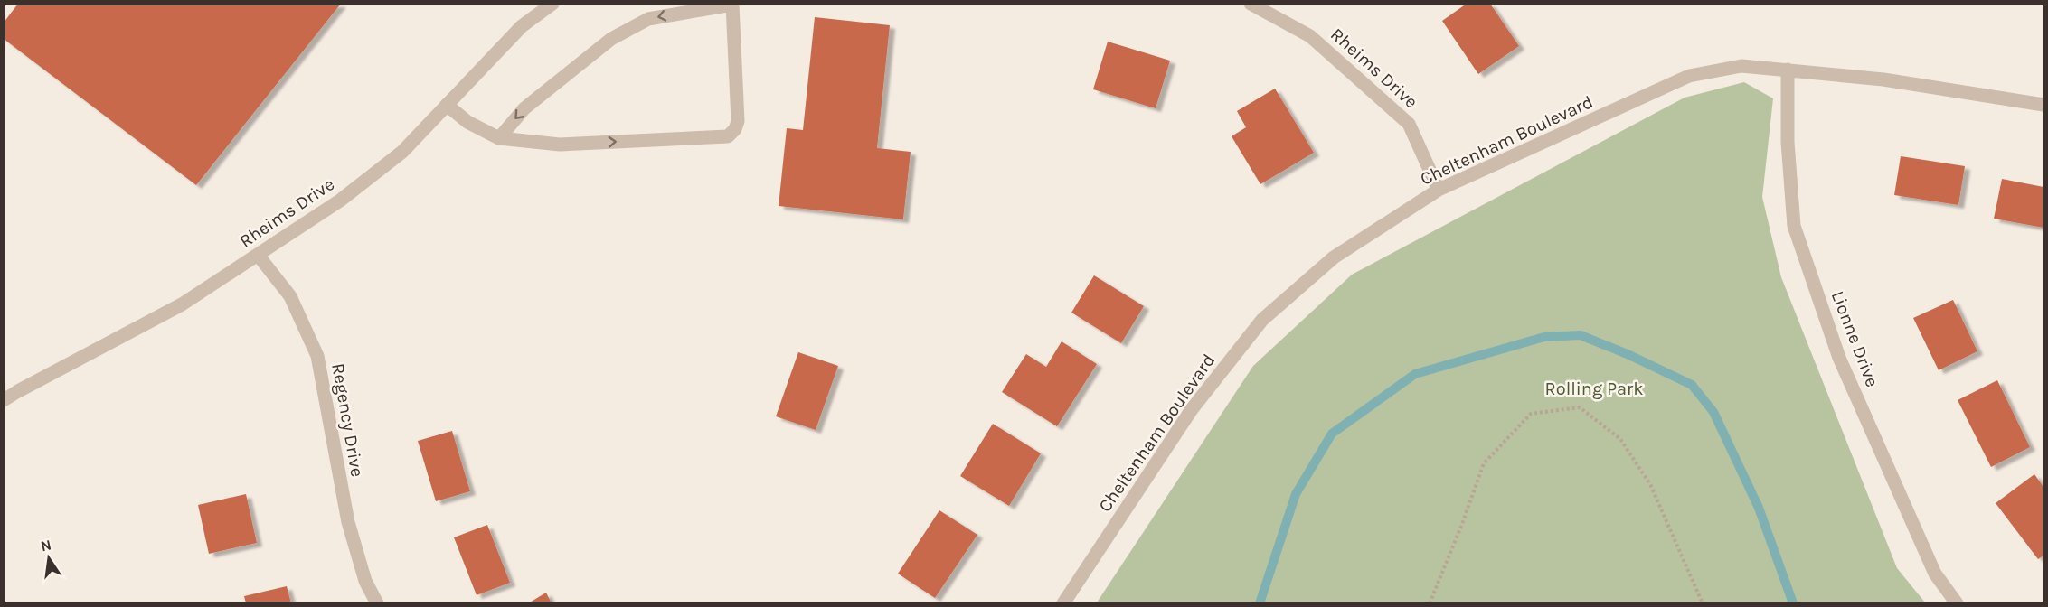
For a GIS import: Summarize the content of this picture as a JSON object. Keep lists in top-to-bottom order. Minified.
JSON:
{"streets":{"street":["Rheims Drive","Cheltenham Boulevard","Lionne Drive","Regency Drive"]},"crossings":[["Rheims Drive","Cheltenham Boulevard"],["Rheims Drive","Regency Drive"],["Cheltenham Boulevard","Lionne Drive"]],"parks":["Rolling Park"],"north":"top"}
